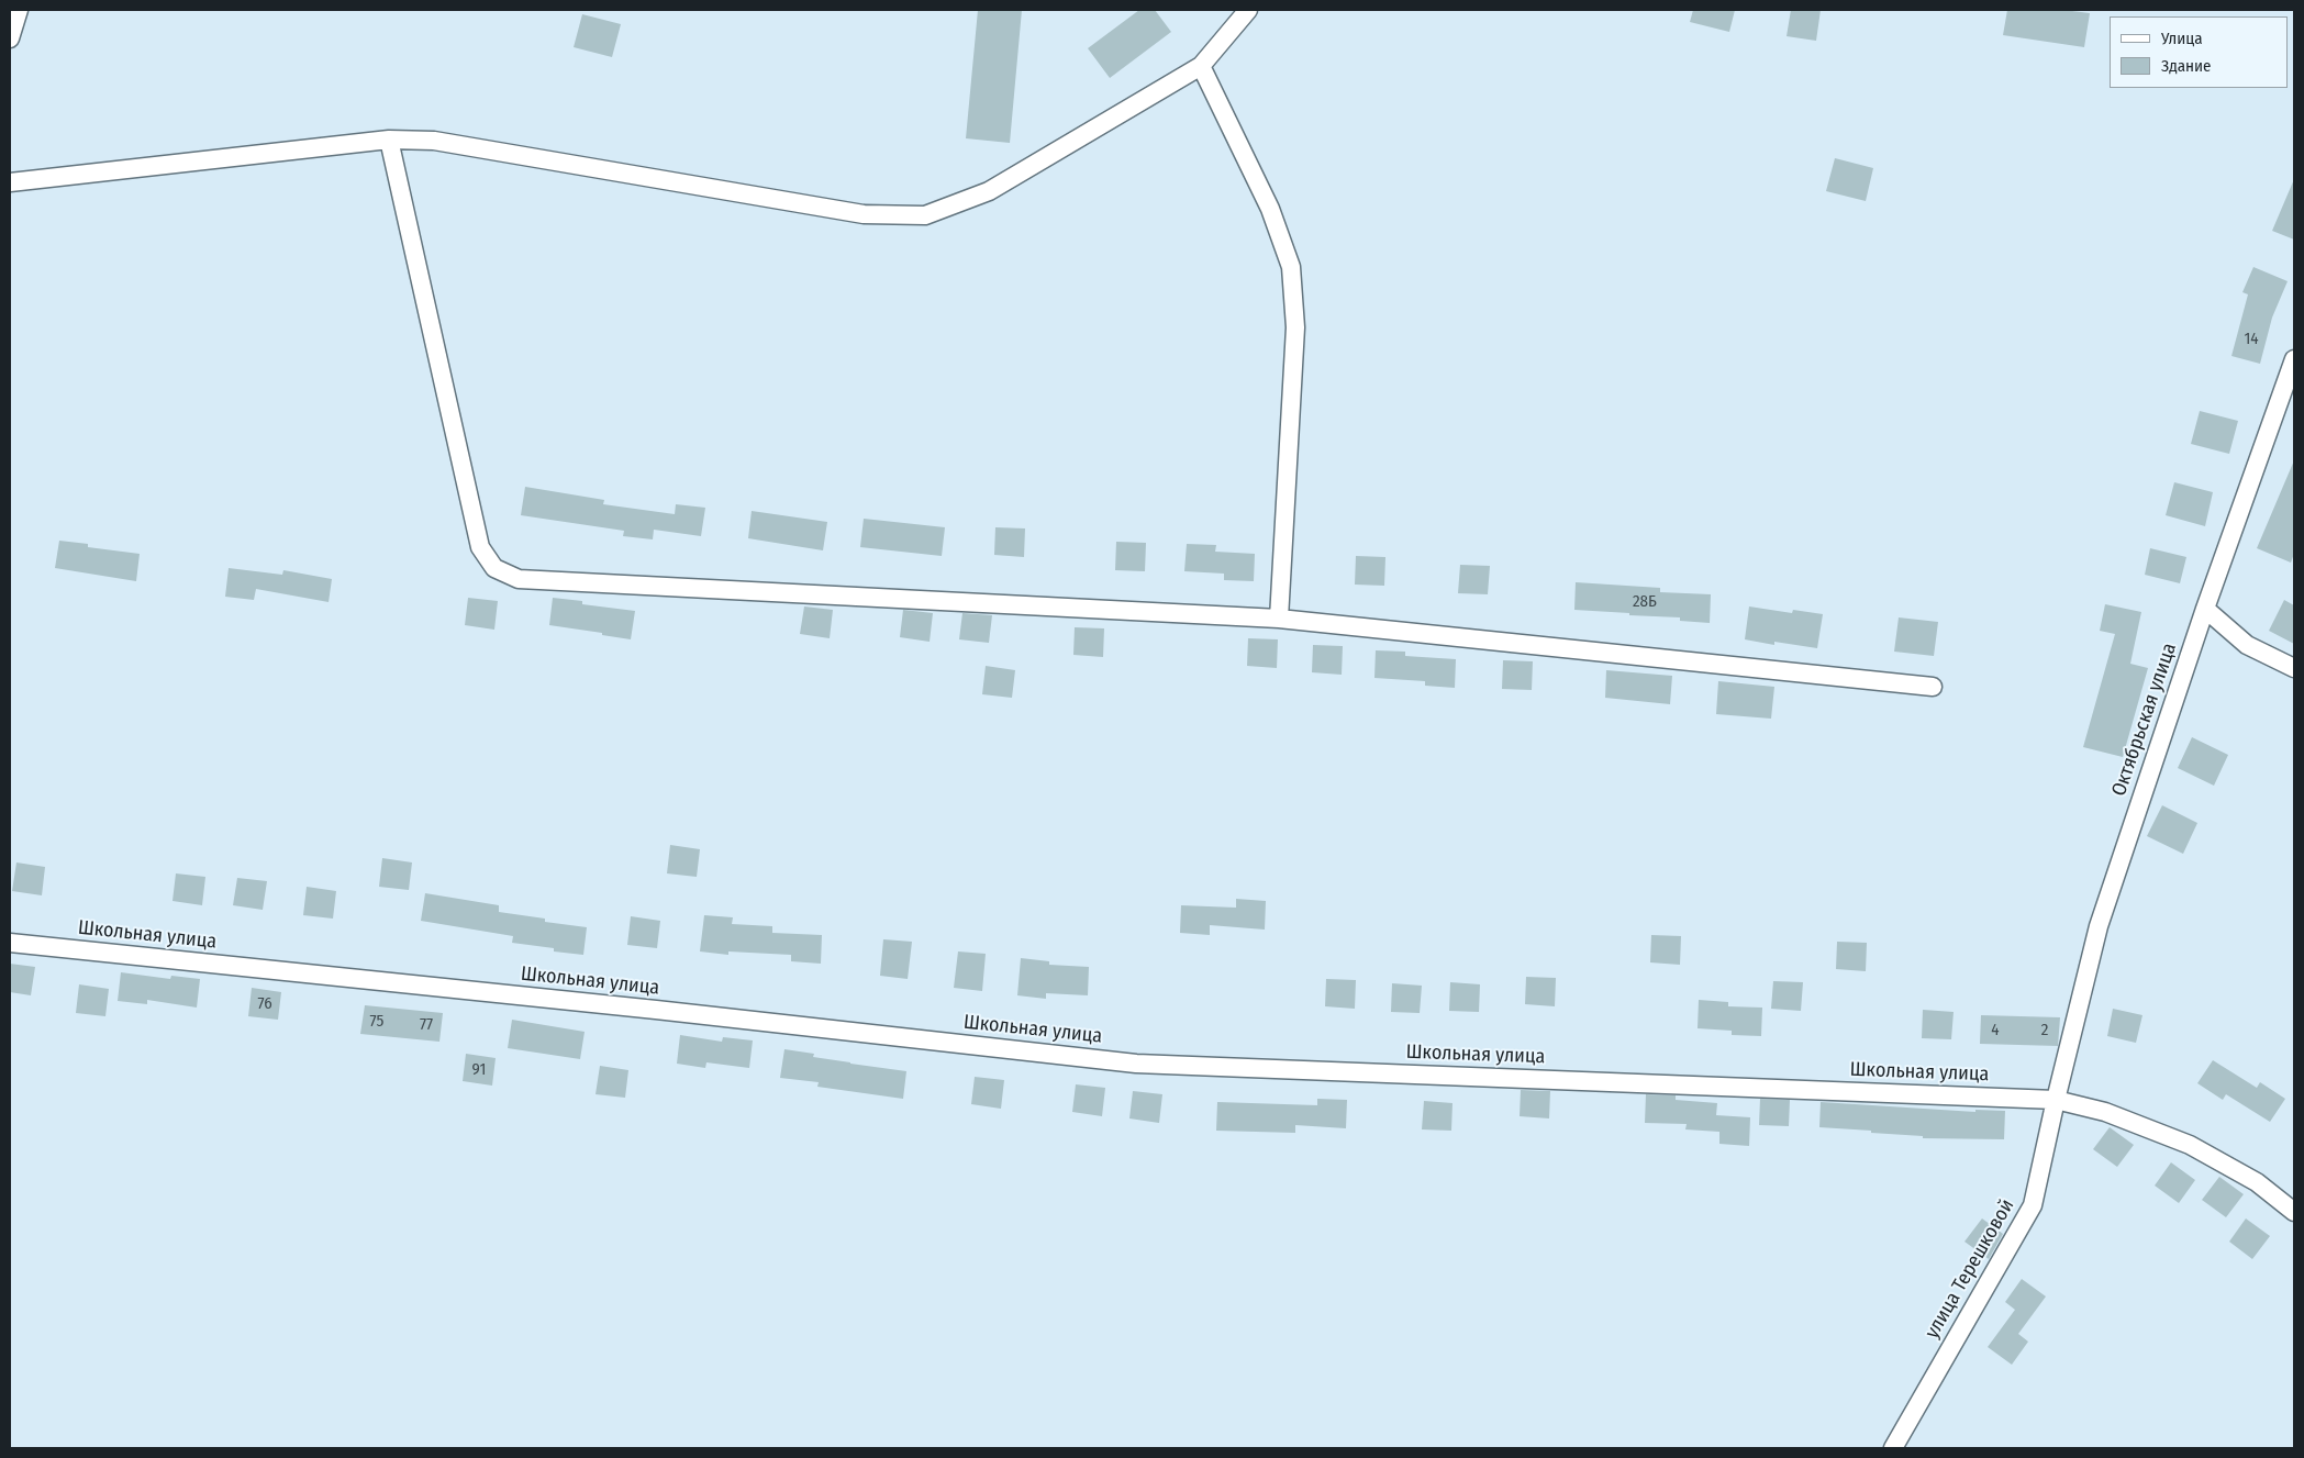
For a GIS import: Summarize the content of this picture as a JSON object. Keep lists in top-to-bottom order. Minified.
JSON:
{"streets":{"street":["Октябрьская улица","Школьная улица","улица Терешковой"]},"crossings":[["Октябрьская улица","Школьная улица"],["Октябрьская улица","улица Терешковой"],["Школьная улица","улица Терешковой"]],"house_numbers":["14","28Б","76","75","77","4","2","91"],"legend":["Улица","Здание"]}
